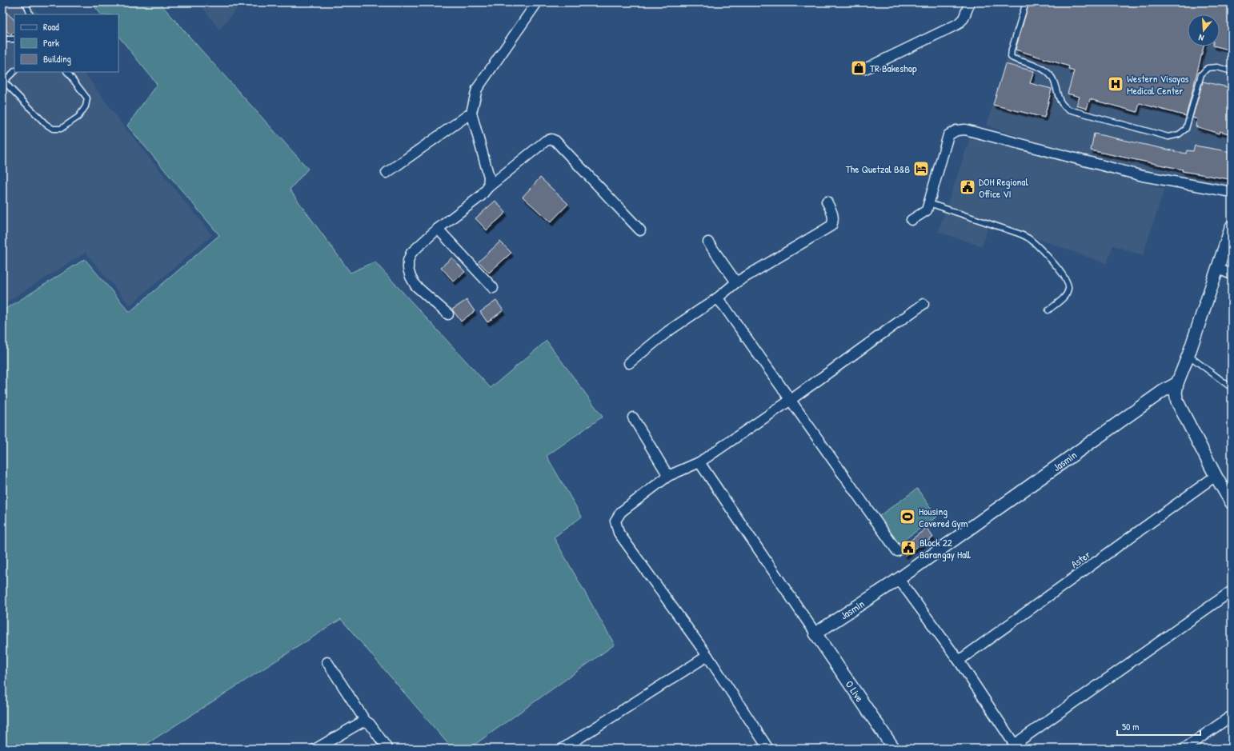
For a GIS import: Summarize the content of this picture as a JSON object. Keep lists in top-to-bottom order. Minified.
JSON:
{"streets":{"street":["Jasmin","Aster","O Live"]},"crossings":[["Jasmin","O Live"]],"places":{"shop":["TR Bakeshop"],"hospital":["Western Visayas Medical Center"],"hotel":["The Quetzal B&B"],"public building":["DOH Regional Office VI","Block 22 Barangay Hall"],"sports":["Housing Covered Gym"]},"legend":["Road","Park","Building"],"scale_bar":"50 m","north":"bottom"}
